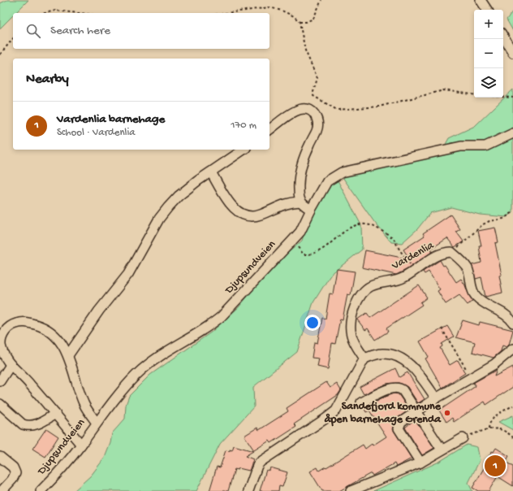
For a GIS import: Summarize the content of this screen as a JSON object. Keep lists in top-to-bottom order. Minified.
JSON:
{"streets":{"street":["Vardenlia","Djupsundveien"]},"places":["Sandefjord kommune åpen barnehage Grenda"],"page":{"map_buttons":["+","−"],"search":"Search here","heading":"Nearby","list":[{"mark":"1","name":"Vardenlia barnehage","note":"School · Vardenlia","value":"170 m"}],"pins":"1"}}
